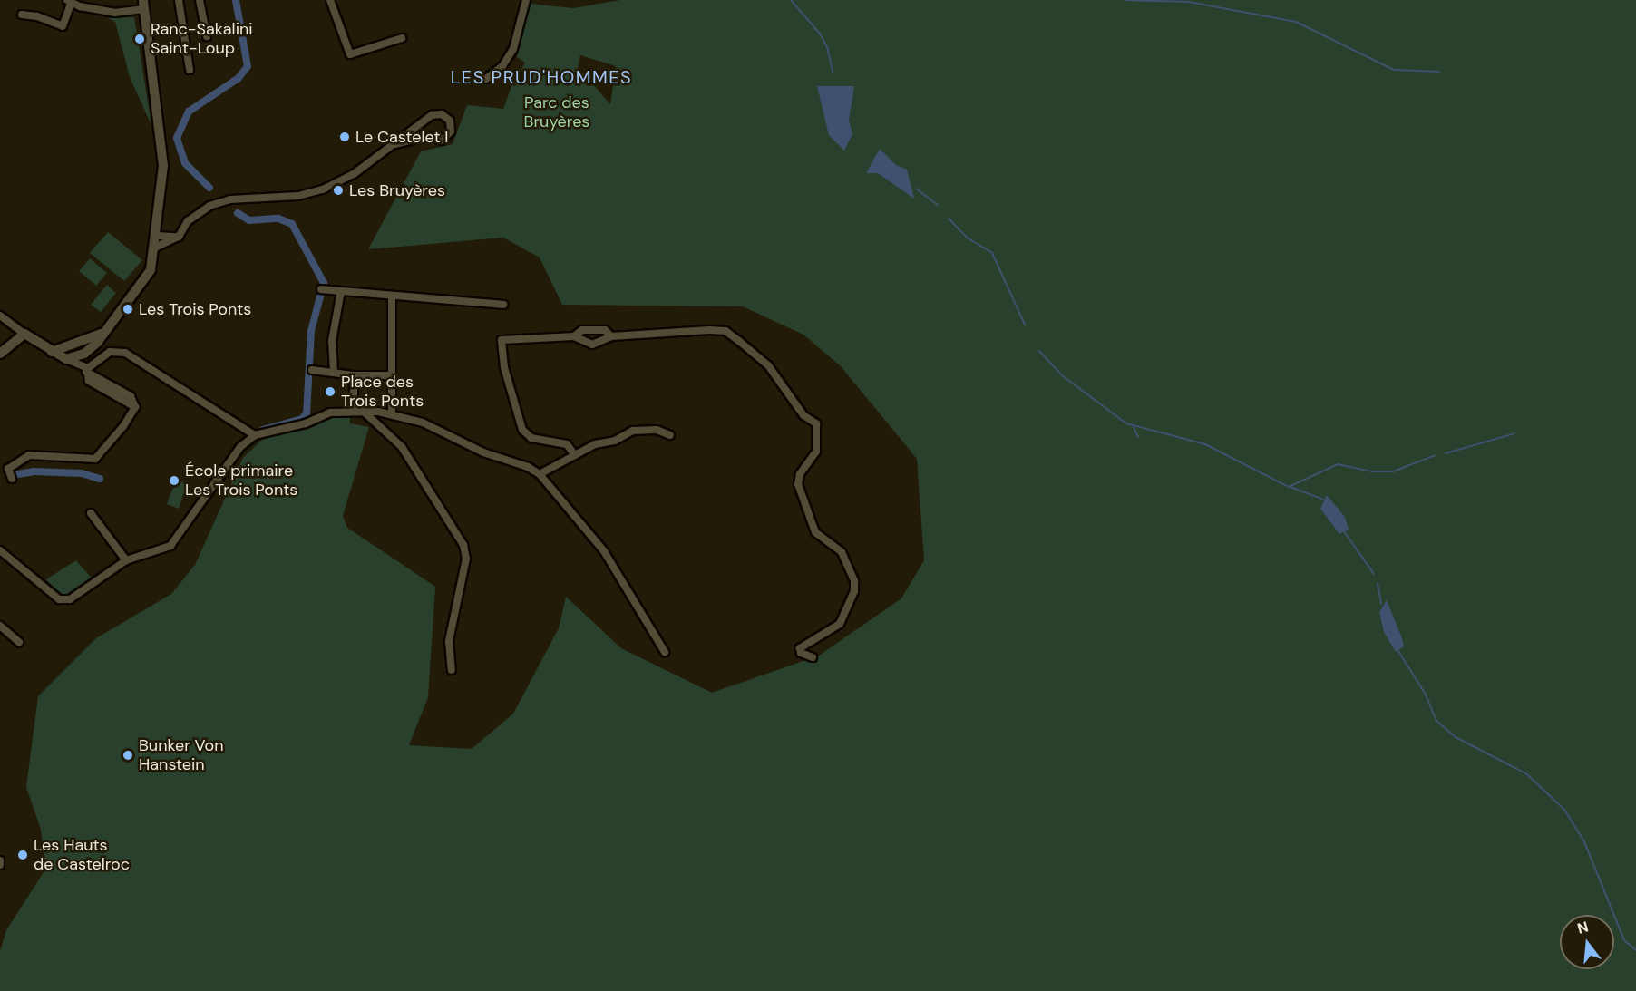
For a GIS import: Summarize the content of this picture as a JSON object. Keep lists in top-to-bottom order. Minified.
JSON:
{"districts":["LES PRUD'HOMMES"],"parks":["Parc des Bruyères"],"places":["Ranc-Sakalini Saint-Loup","Le Castelet I","Les Bruyères","Les Trois Ponts","Place des Trois Ponts","École primaire Les Trois Ponts","Bunker Von Hanstein","Les Hauts de Castelroc"],"north":"top"}
